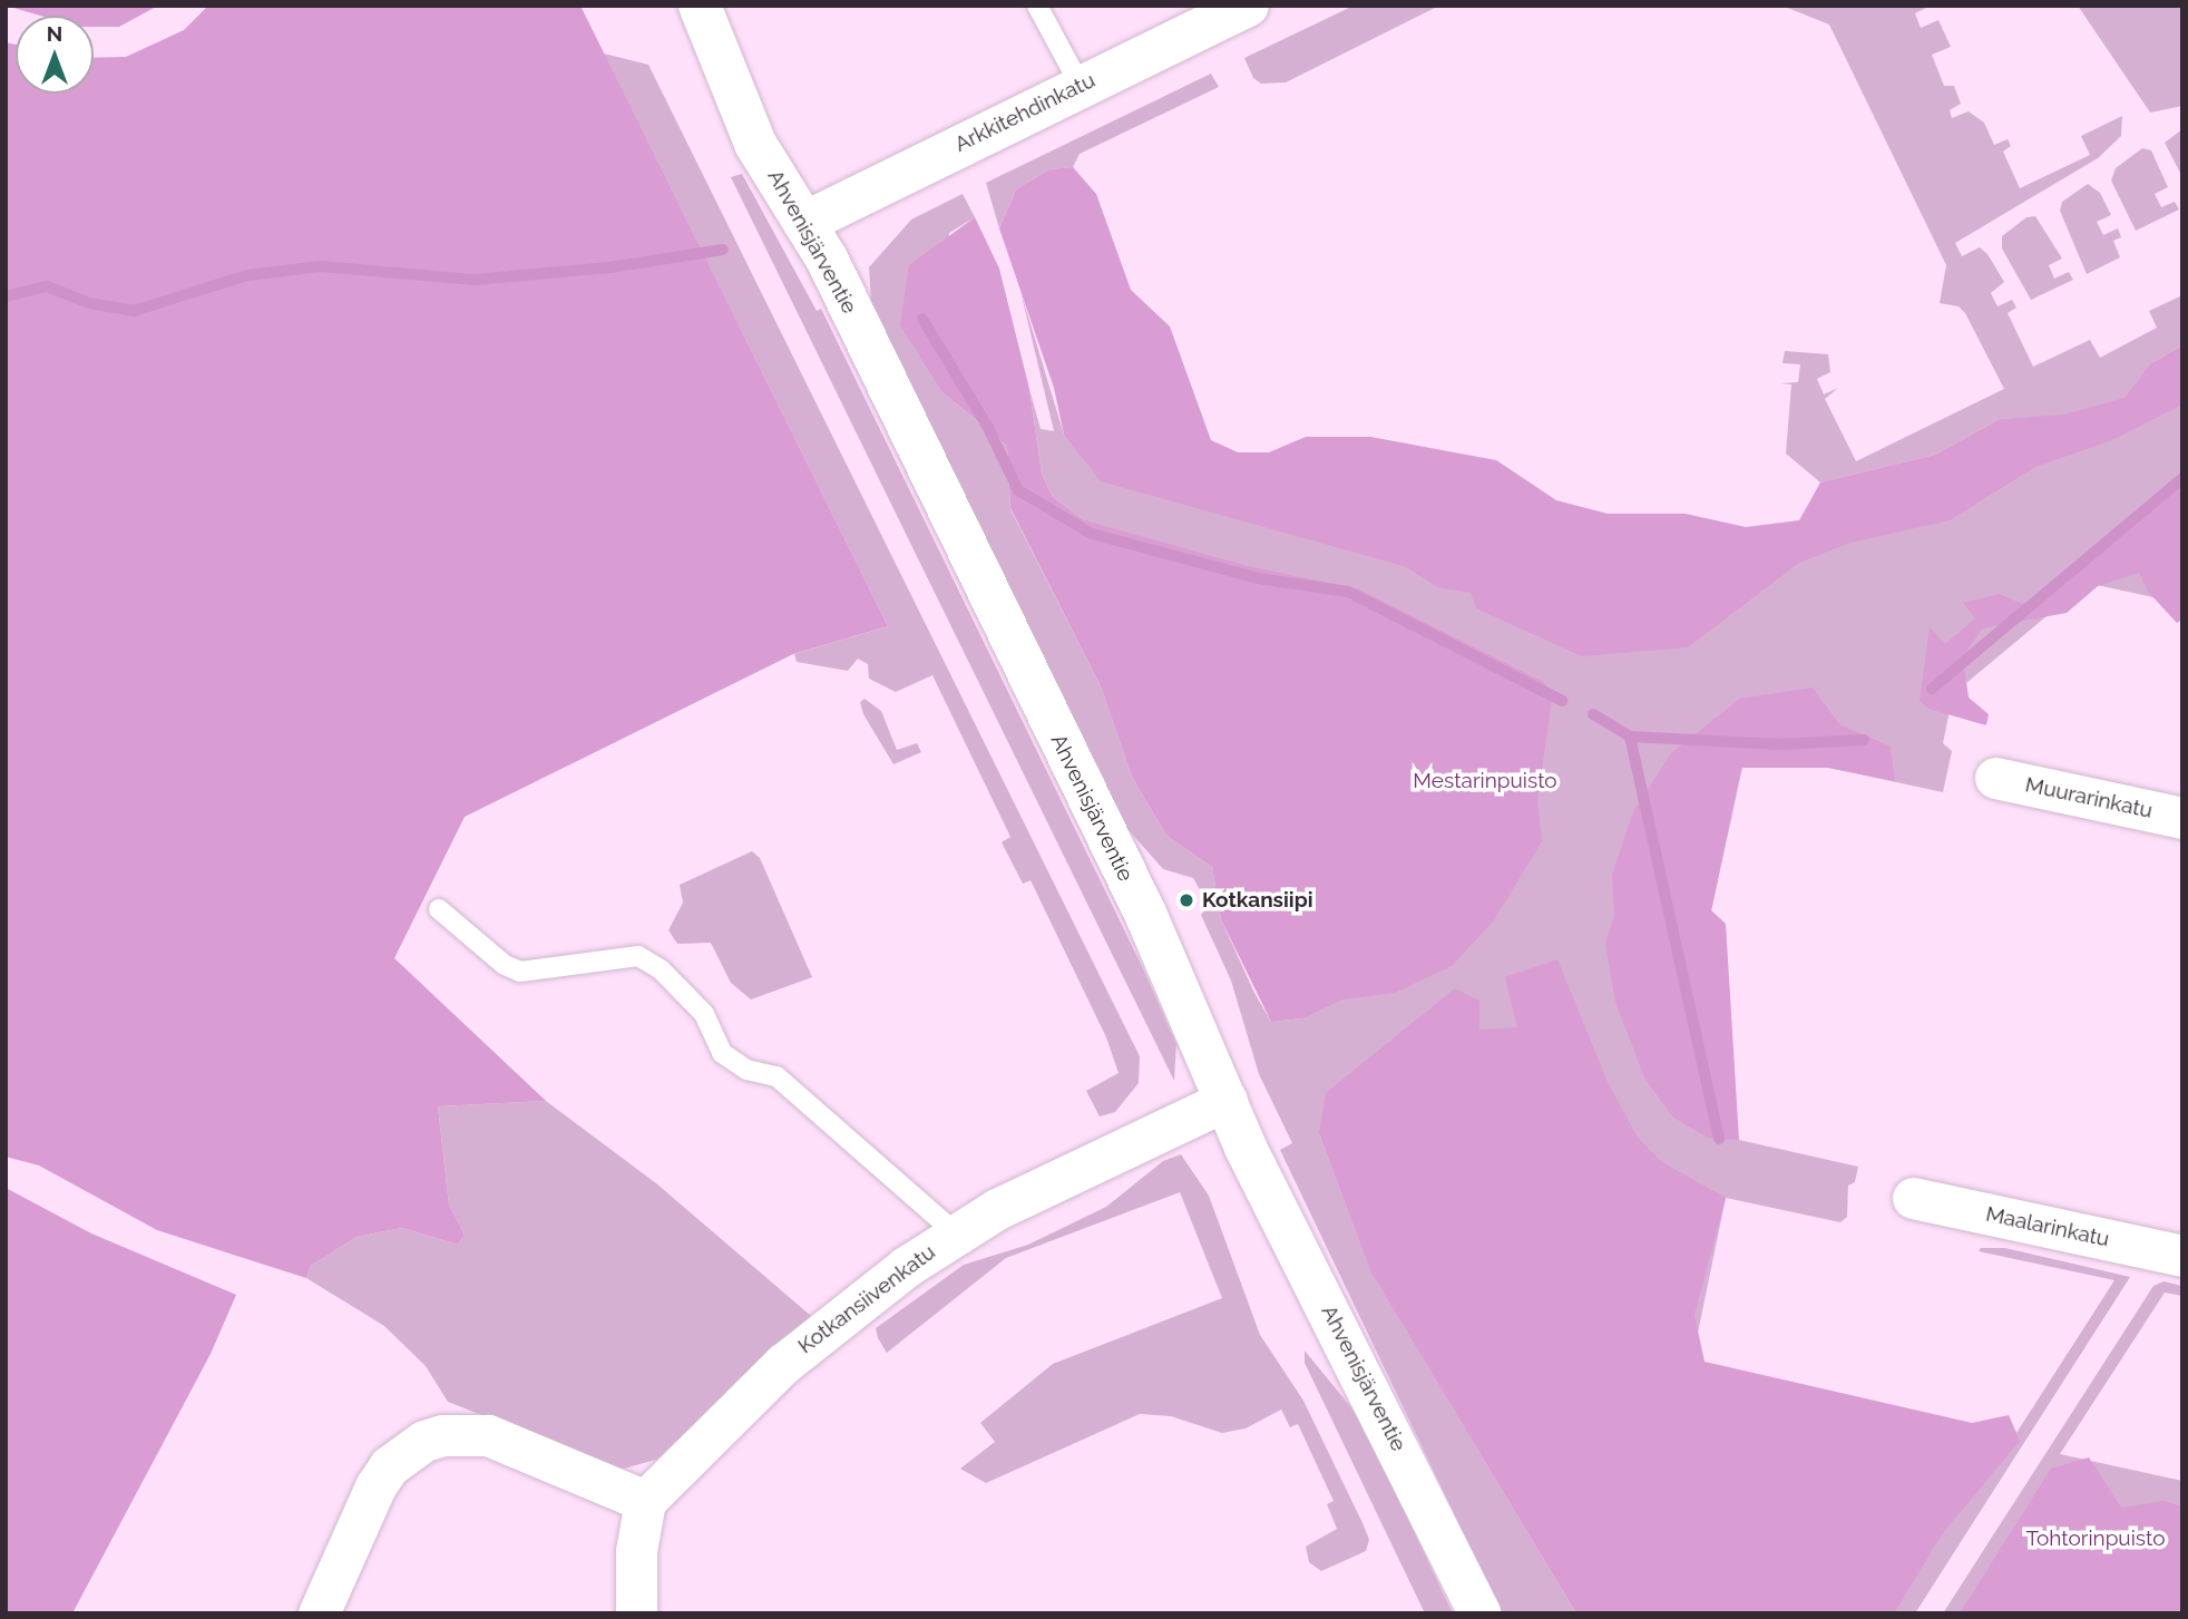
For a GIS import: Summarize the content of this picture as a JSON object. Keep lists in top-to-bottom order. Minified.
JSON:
{"streets":{"main road":["Arkkitehdinkatu","Ahvenisjärventie"],"street":["Muurarinkatu","Maalarinkatu","Kotkansiivenkatu"]},"crossings":[["Arkkitehdinkatu","Ahvenisjärventie"],["Ahvenisjärventie","Kotkansiivenkatu"]],"parks":["Mestarinpuisto","Tohtorinpuisto"],"places":["Kotkansiipi"],"north":"top"}
